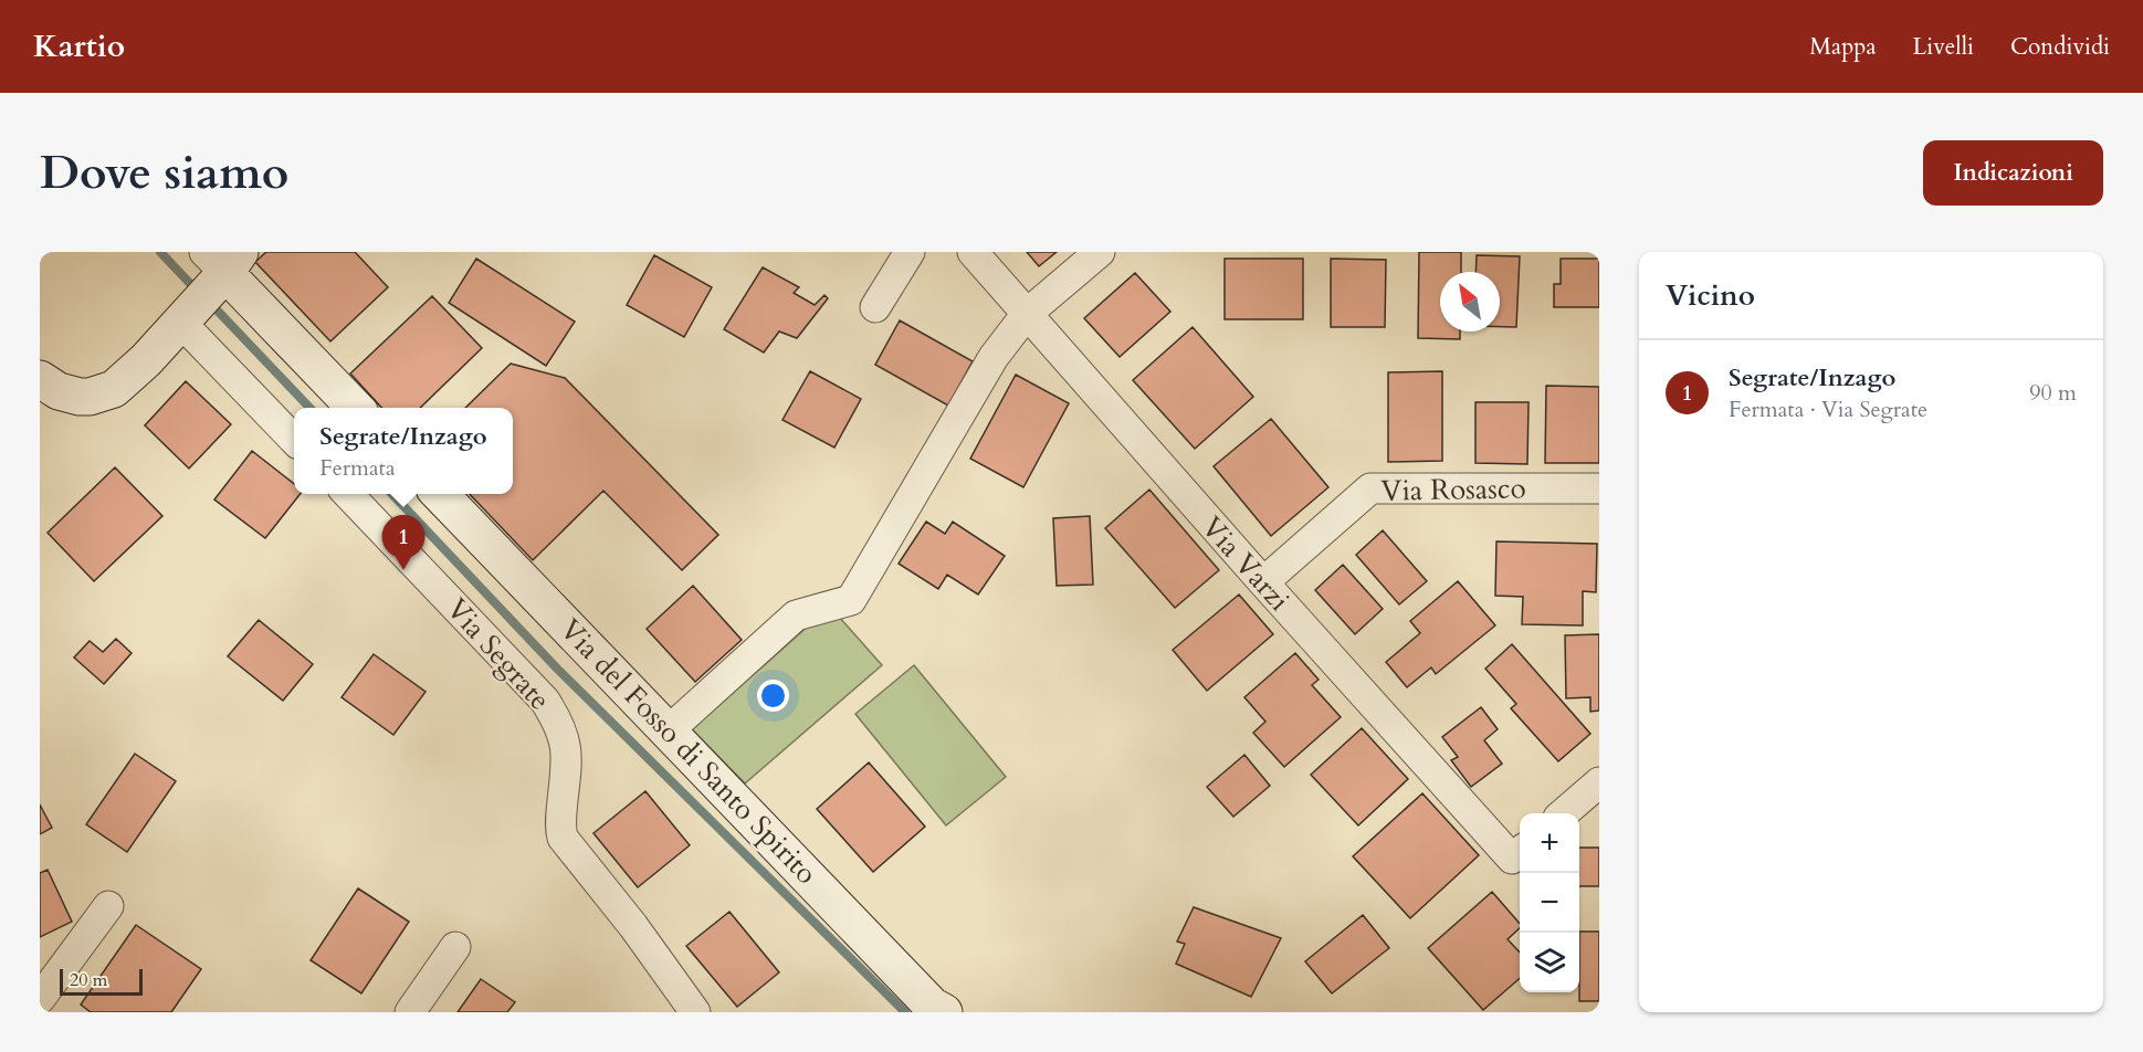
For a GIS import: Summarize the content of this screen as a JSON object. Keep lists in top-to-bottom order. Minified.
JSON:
{"streets":{"street":["Via Rosasco","Via Varzi","Via Segrate","Via del Fosso di Santo Spirito"]},"crossings":[["Via Rosasco","Via Varzi"]],"scale_bar":"20 m","north":"top left","page":{"header":"Kartio","nav":["Mappa","Livelli","Condividi"],"buttons":"Indicazioni","title":"Dove siamo","heading":"Vicino","list":[{"mark":"1","name":"Segrate/Inzago","note":"Fermata · Via Segrate","value":"90 m"}],"popup":["Segrate/Inzago","Fermata"],"pins":"1","map_buttons":["+","−"],"scale":"20 m"}}
